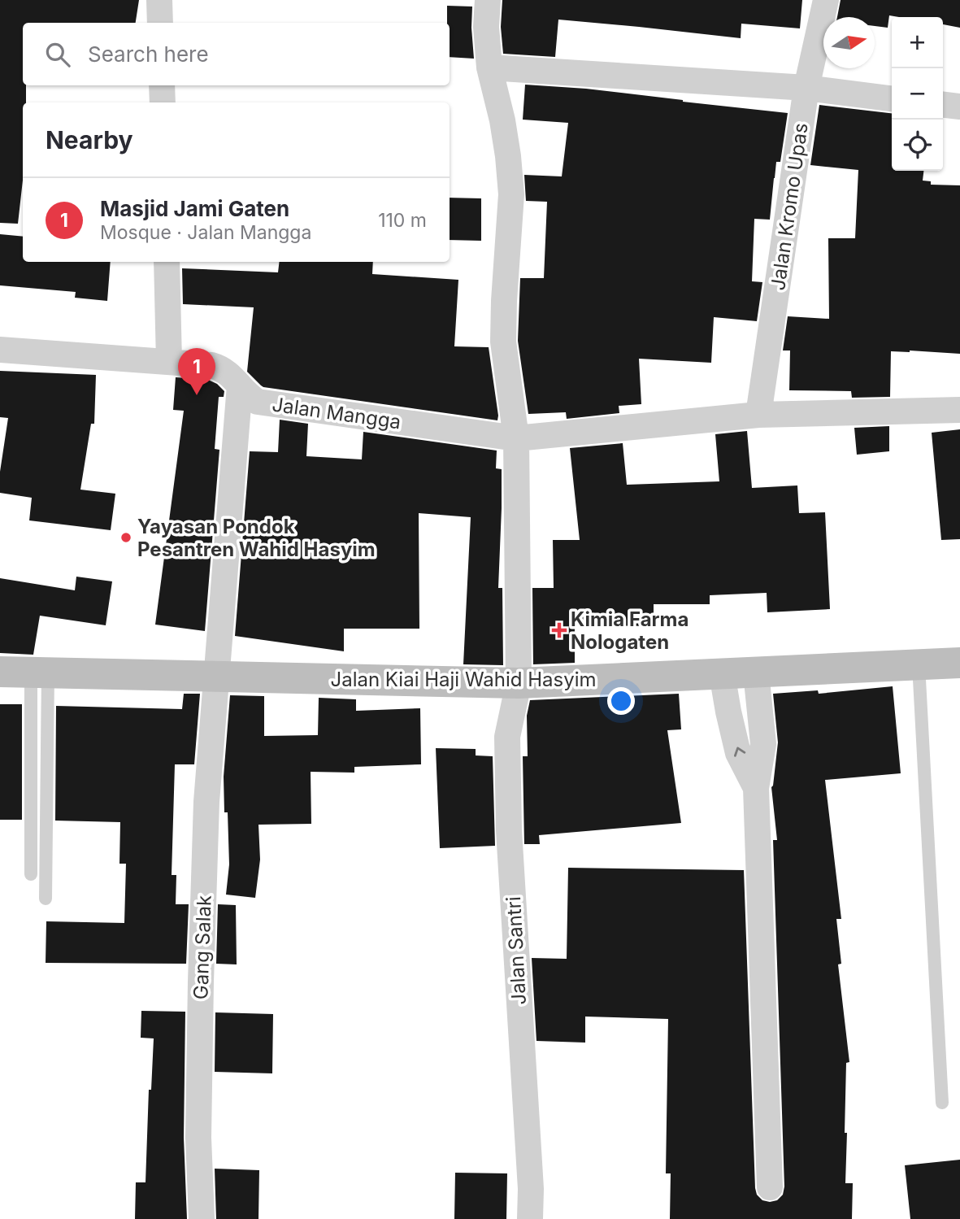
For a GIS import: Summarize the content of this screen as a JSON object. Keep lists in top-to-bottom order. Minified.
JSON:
{"streets":{"main road":["Jalan Kiai Haji Wahid Hasyim"],"street":["Jalan Kromo Upas","Jalan Mangga","Gang Salak","Jalan Santri"]},"crossings":[["Jalan Kromo Upas","Jalan Mangga"],["Jalan Mangga","Gang Salak"],["Jalan Mangga","Jalan Santri"],["Jalan Kiai Haji Wahid Hasyim","Gang Salak"],["Jalan Kiai Haji Wahid Hasyim","Jalan Santri"]],"places":{"other":["Yayasan Pondok Pesantren Wahid Hasyim"],"health":["Kimia Farma Nologaten"]},"north":"right","page":{"map_buttons":["+","−"],"search":"Search here","heading":"Nearby","list":[{"mark":"1","name":"Masjid Jami Gaten","note":"Mosque · Jalan Mangga","value":"110 m"}],"pins":"1"}}
